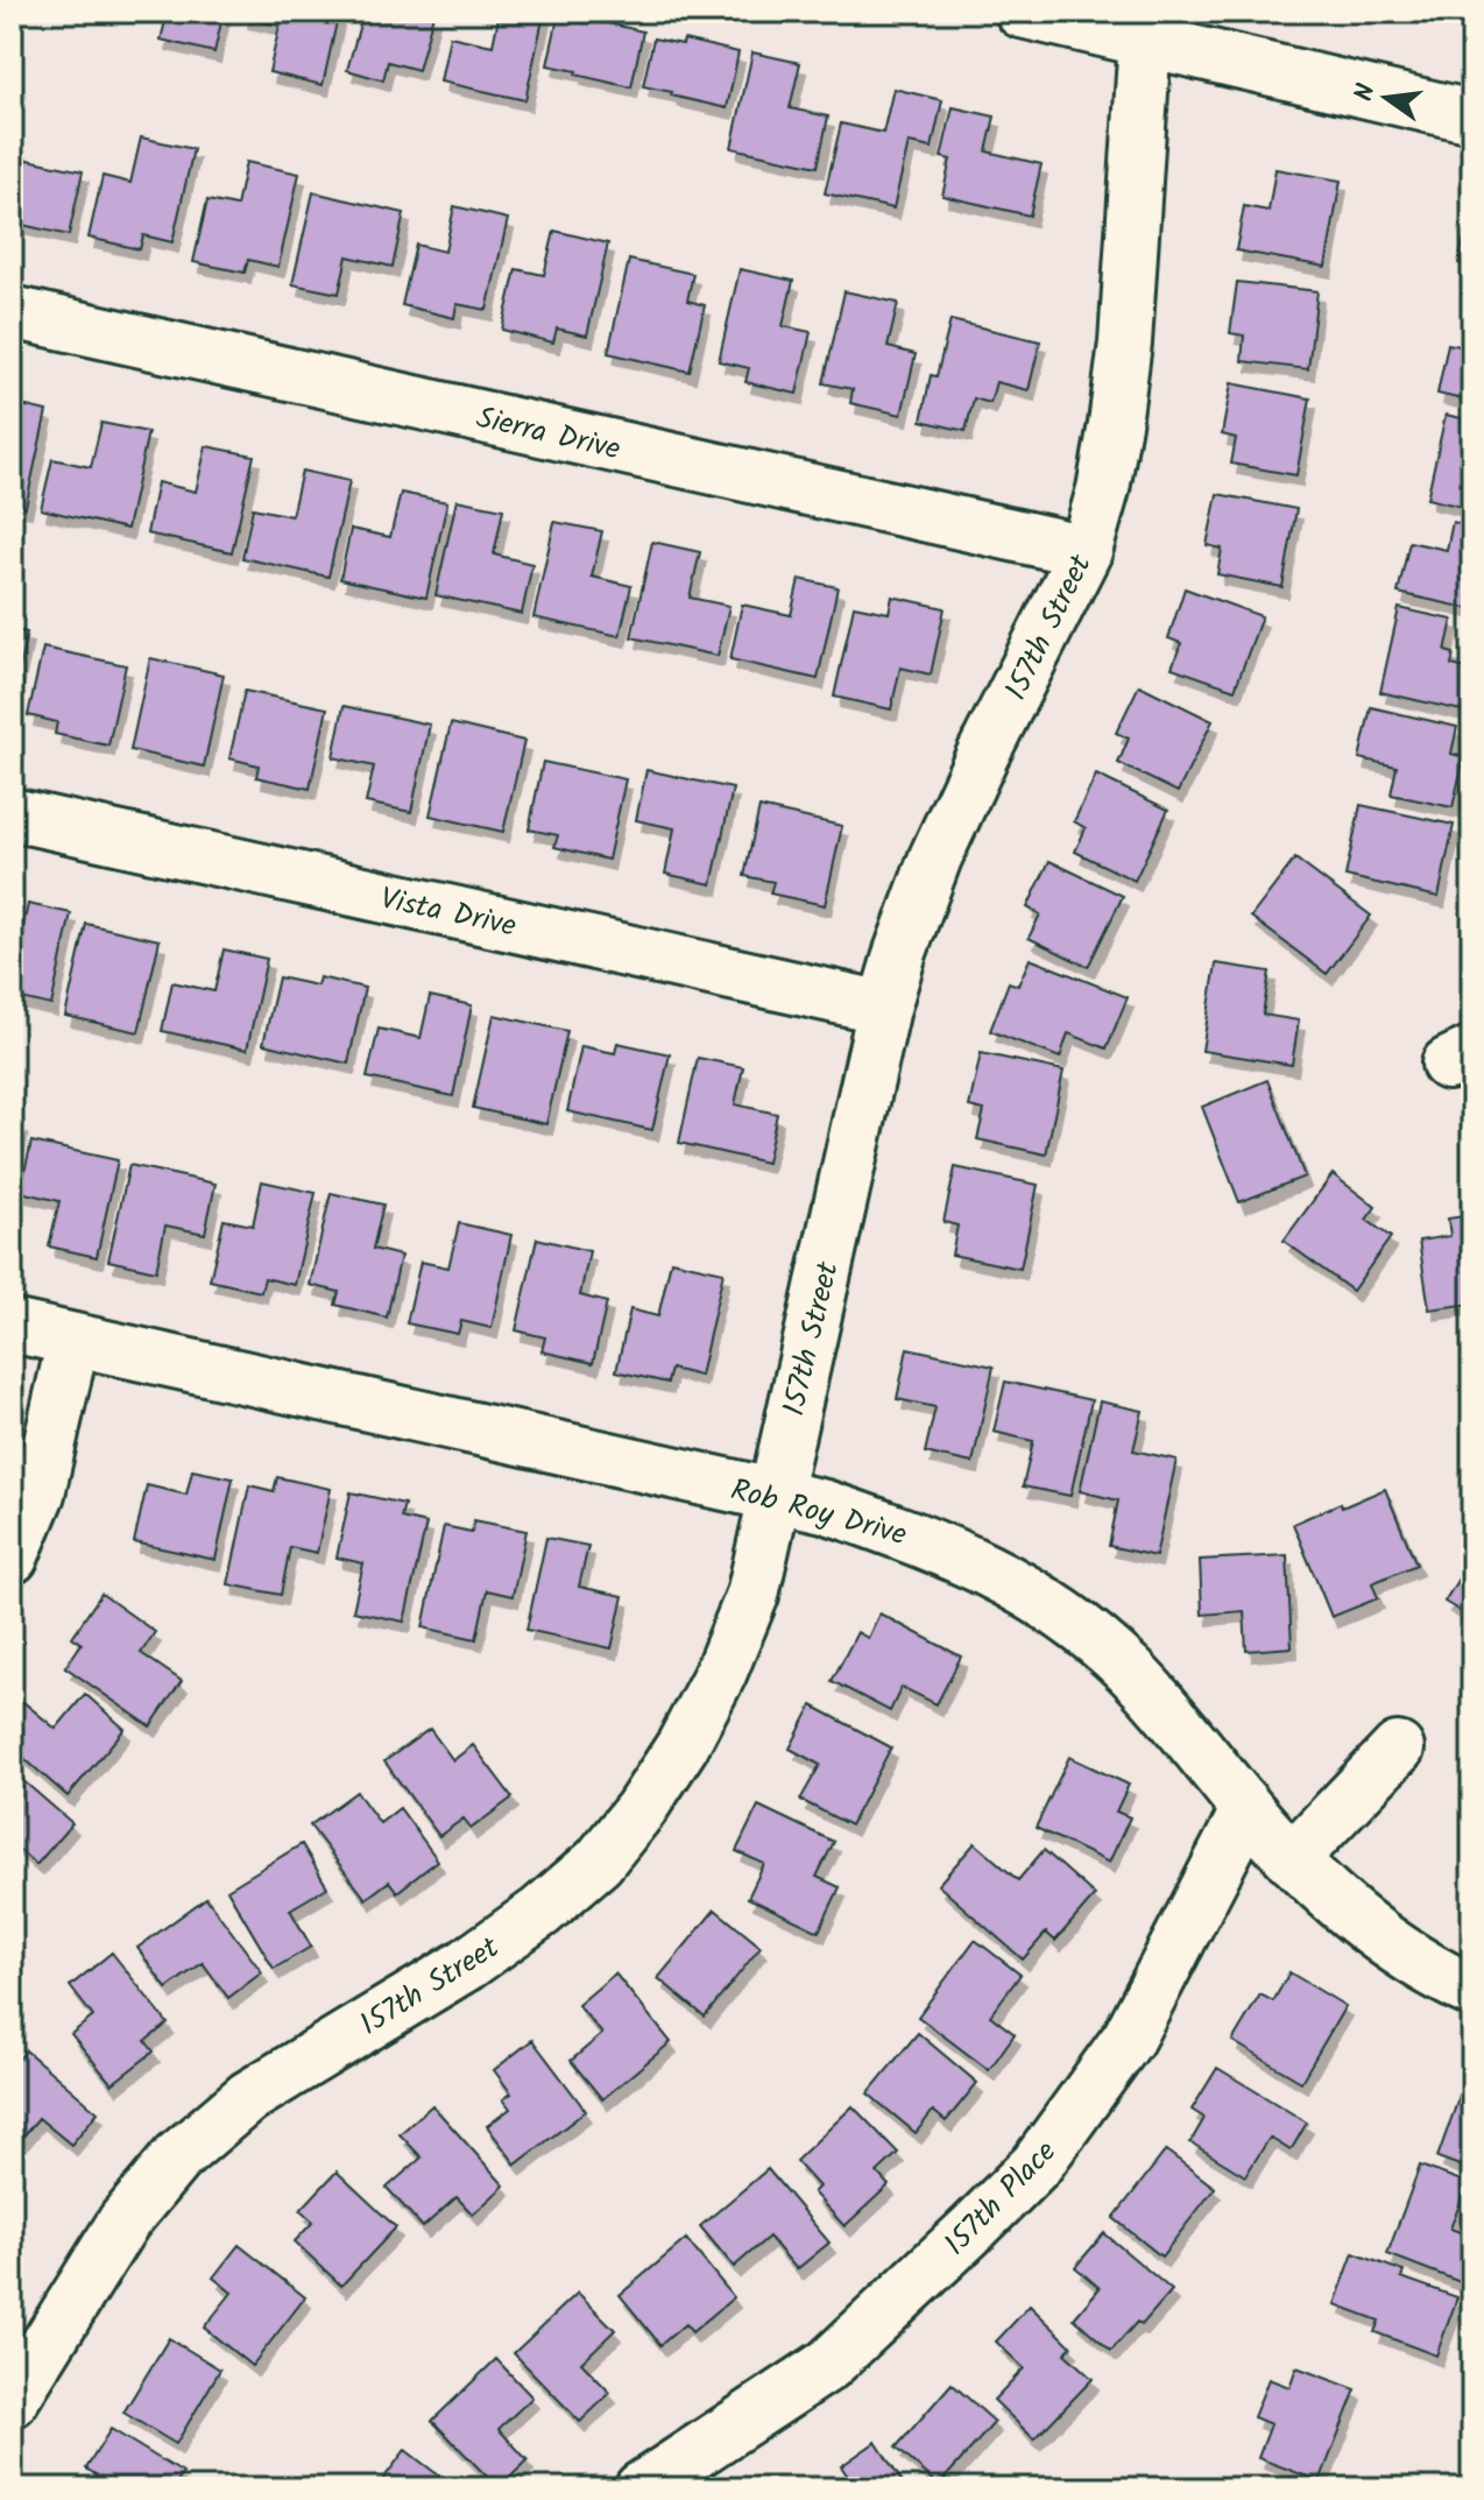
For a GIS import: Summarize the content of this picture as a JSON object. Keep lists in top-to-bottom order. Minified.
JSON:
{"streets":{"street":["Sierra Drive","157th Street","Vista Drive","Rob Roy Drive","157th Place"]},"crossings":[["Sierra Drive","157th Street"],["157th Street","Vista Drive"],["157th Street","Rob Roy Drive"],["Rob Roy Drive","157th Place"]],"north":"left"}
